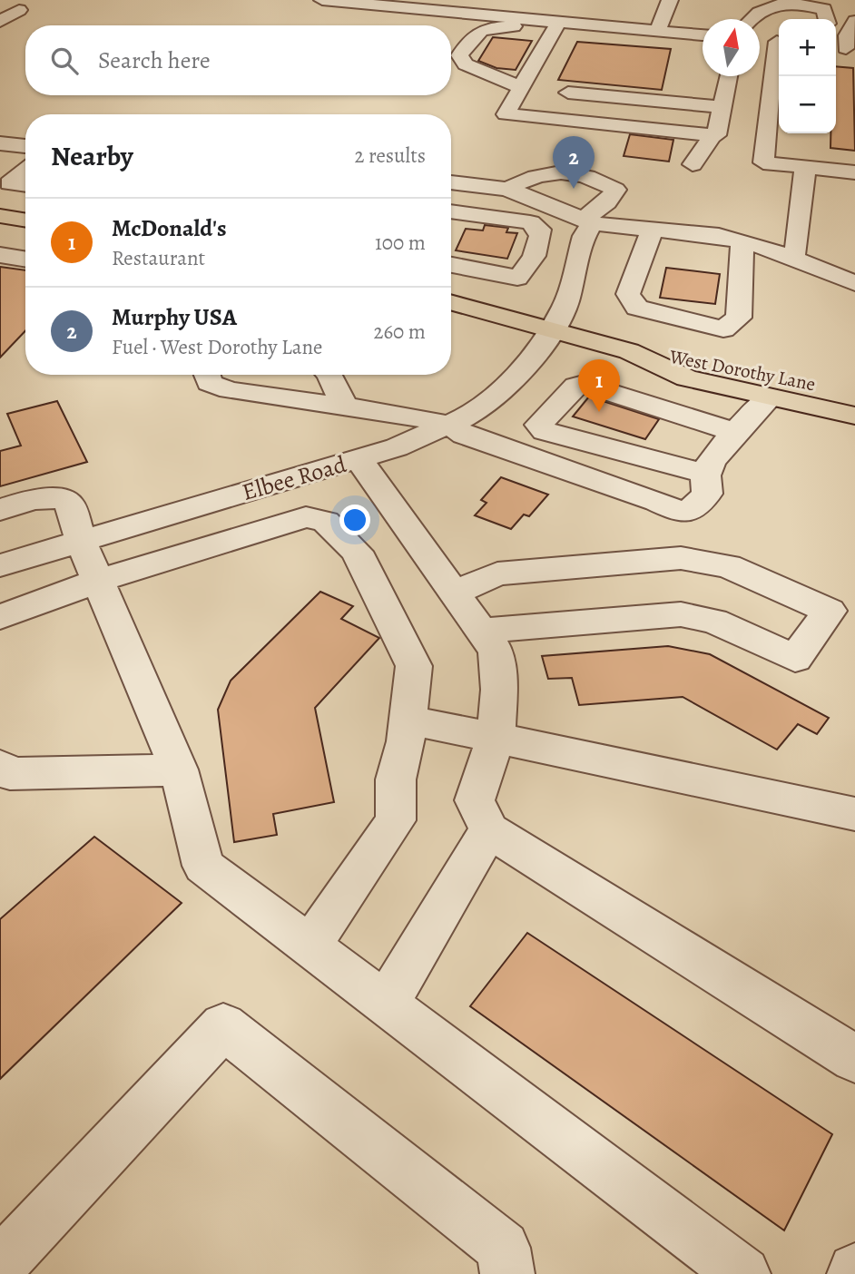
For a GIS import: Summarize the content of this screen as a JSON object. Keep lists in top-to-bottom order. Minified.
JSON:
{"streets":{"main road":["West Dorothy Lane"],"street":["Elbee Road"]},"crossings":[["West Dorothy Lane","Elbee Road"]],"north":"top","page":{"map_buttons":["+","−"],"search":"Search here","heading":["Nearby","2 results"],"pins":["2","1"],"list":[{"mark":"1","name":"McDonald's","note":"Restaurant","value":"100 m"},{"mark":"2","name":"Murphy USA","note":"Fuel · West Dorothy Lane","value":"260 m"}]}}
